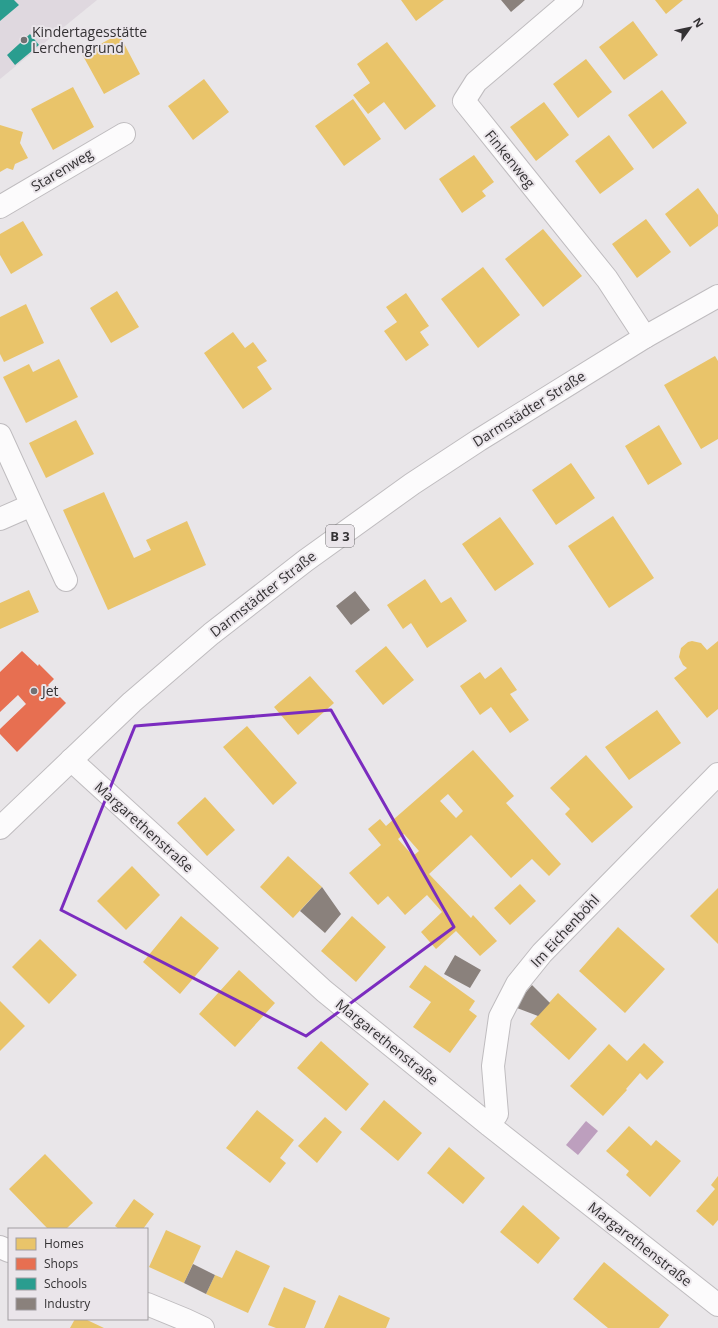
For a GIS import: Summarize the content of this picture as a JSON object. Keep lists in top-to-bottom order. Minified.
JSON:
{"streets":{"street":["Finkenweg","Starenweg","Darmstädter Straße","B 3","Margarethenstraße","Im Eichenböhl"]},"crossings":[["Finkenweg","Darmstädter Straße"],["Darmstädter Straße","Margarethenstraße"],["Margarethenstraße","Im Eichenböhl"]],"places":["Kindertagesstätte Lerchengrund","Jet"],"legend":["Homes","Shops","Schools","Industry"],"north":"top right"}
